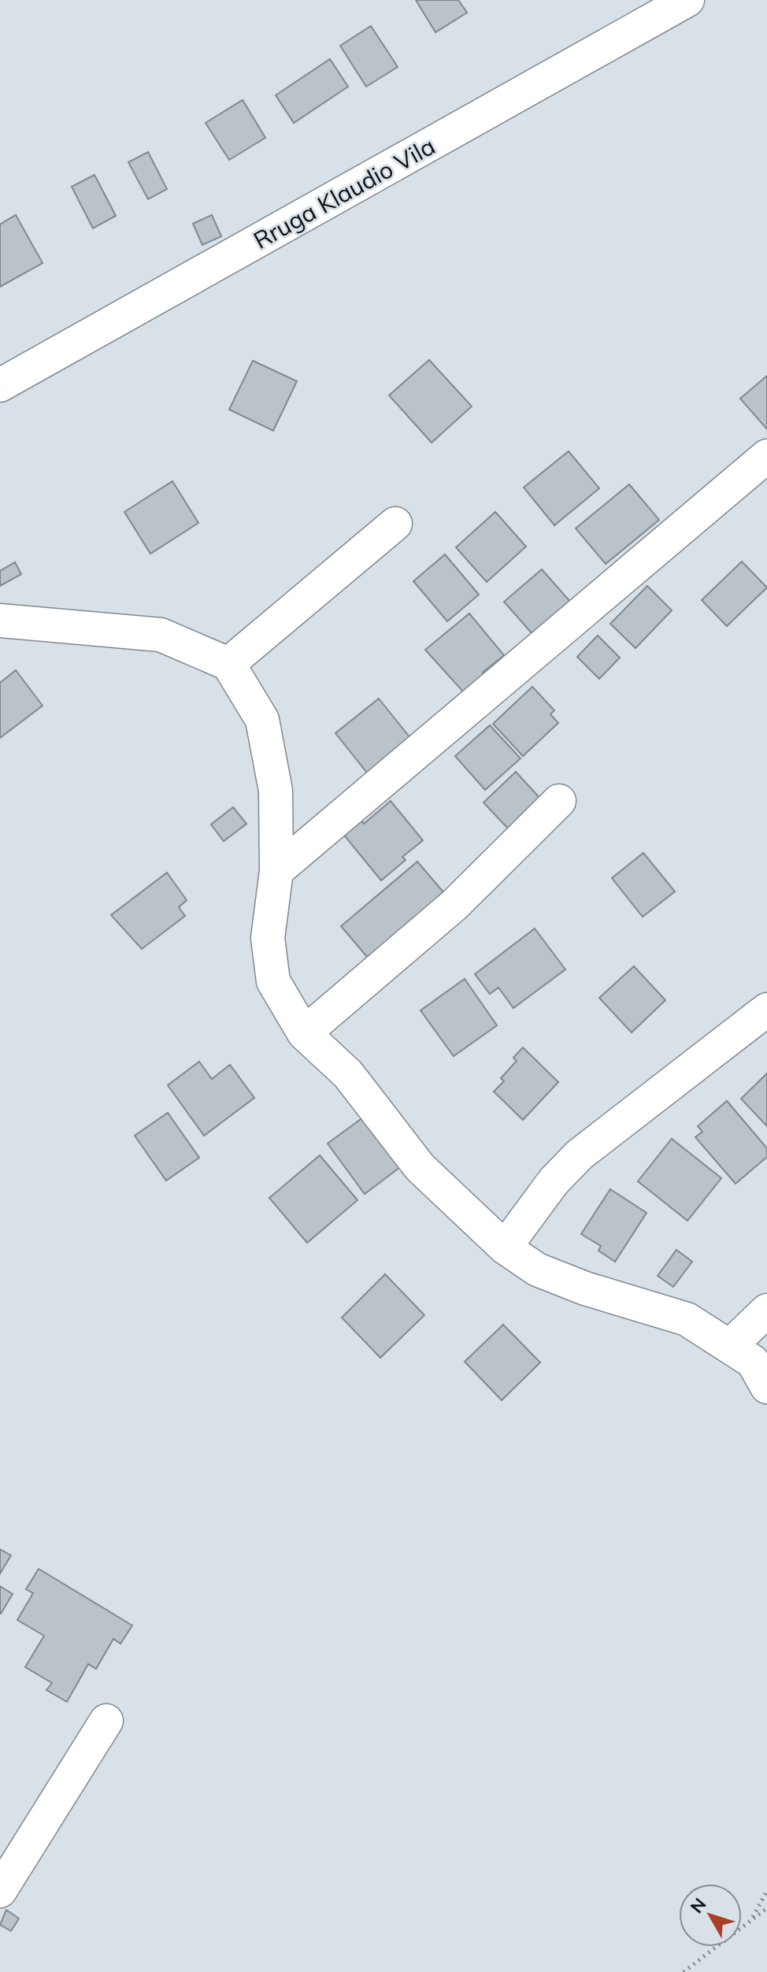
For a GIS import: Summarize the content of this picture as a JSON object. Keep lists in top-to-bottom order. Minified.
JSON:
{"streets":{"street":["Rruga Klaudio Vila"]},"north":"top left"}
